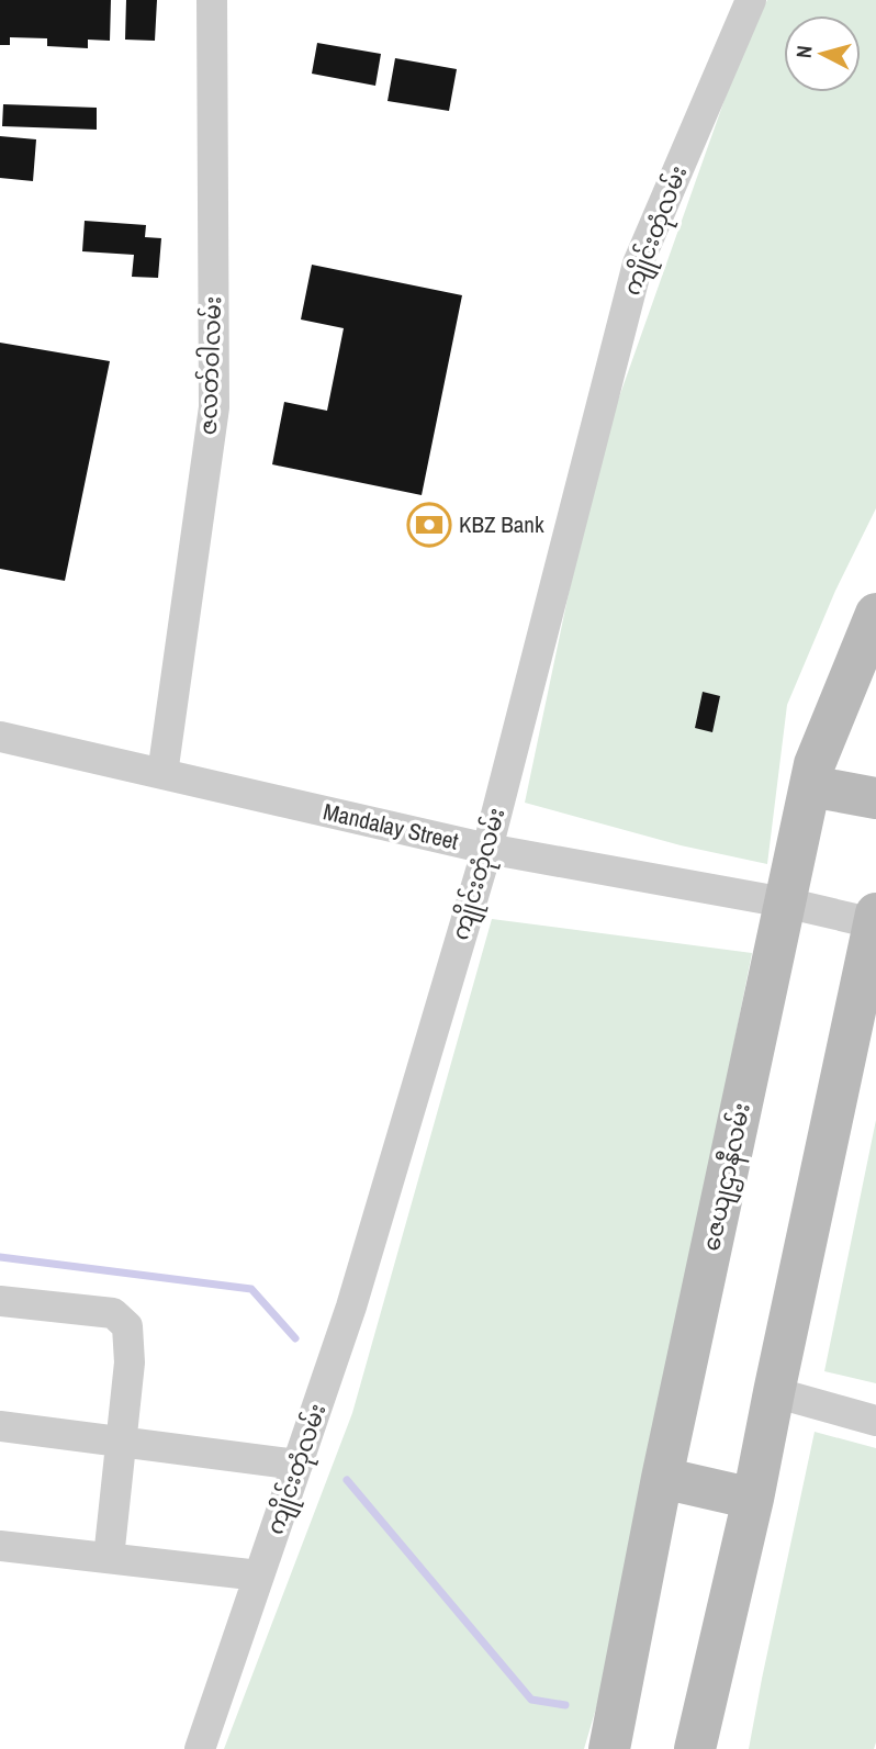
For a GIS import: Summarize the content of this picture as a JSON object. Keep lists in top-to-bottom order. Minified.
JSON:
{"streets":{"main road":["ဇေယျဌာနီလမ်း"],"street":["ကျိုင်းတုံလမ်း","ဇလတ်ဝါလမ်း","Mandalay Street"]},"crossings":[["ကျိုင်းတုံလမ်း","Mandalay Street"],["ဇလတ်ဝါလမ်း","Mandalay Street"],["Mandalay Street","ဇေယျဌာနီလမ်း"]],"places":{"bank":["KBZ Bank"]},"north":"left"}
